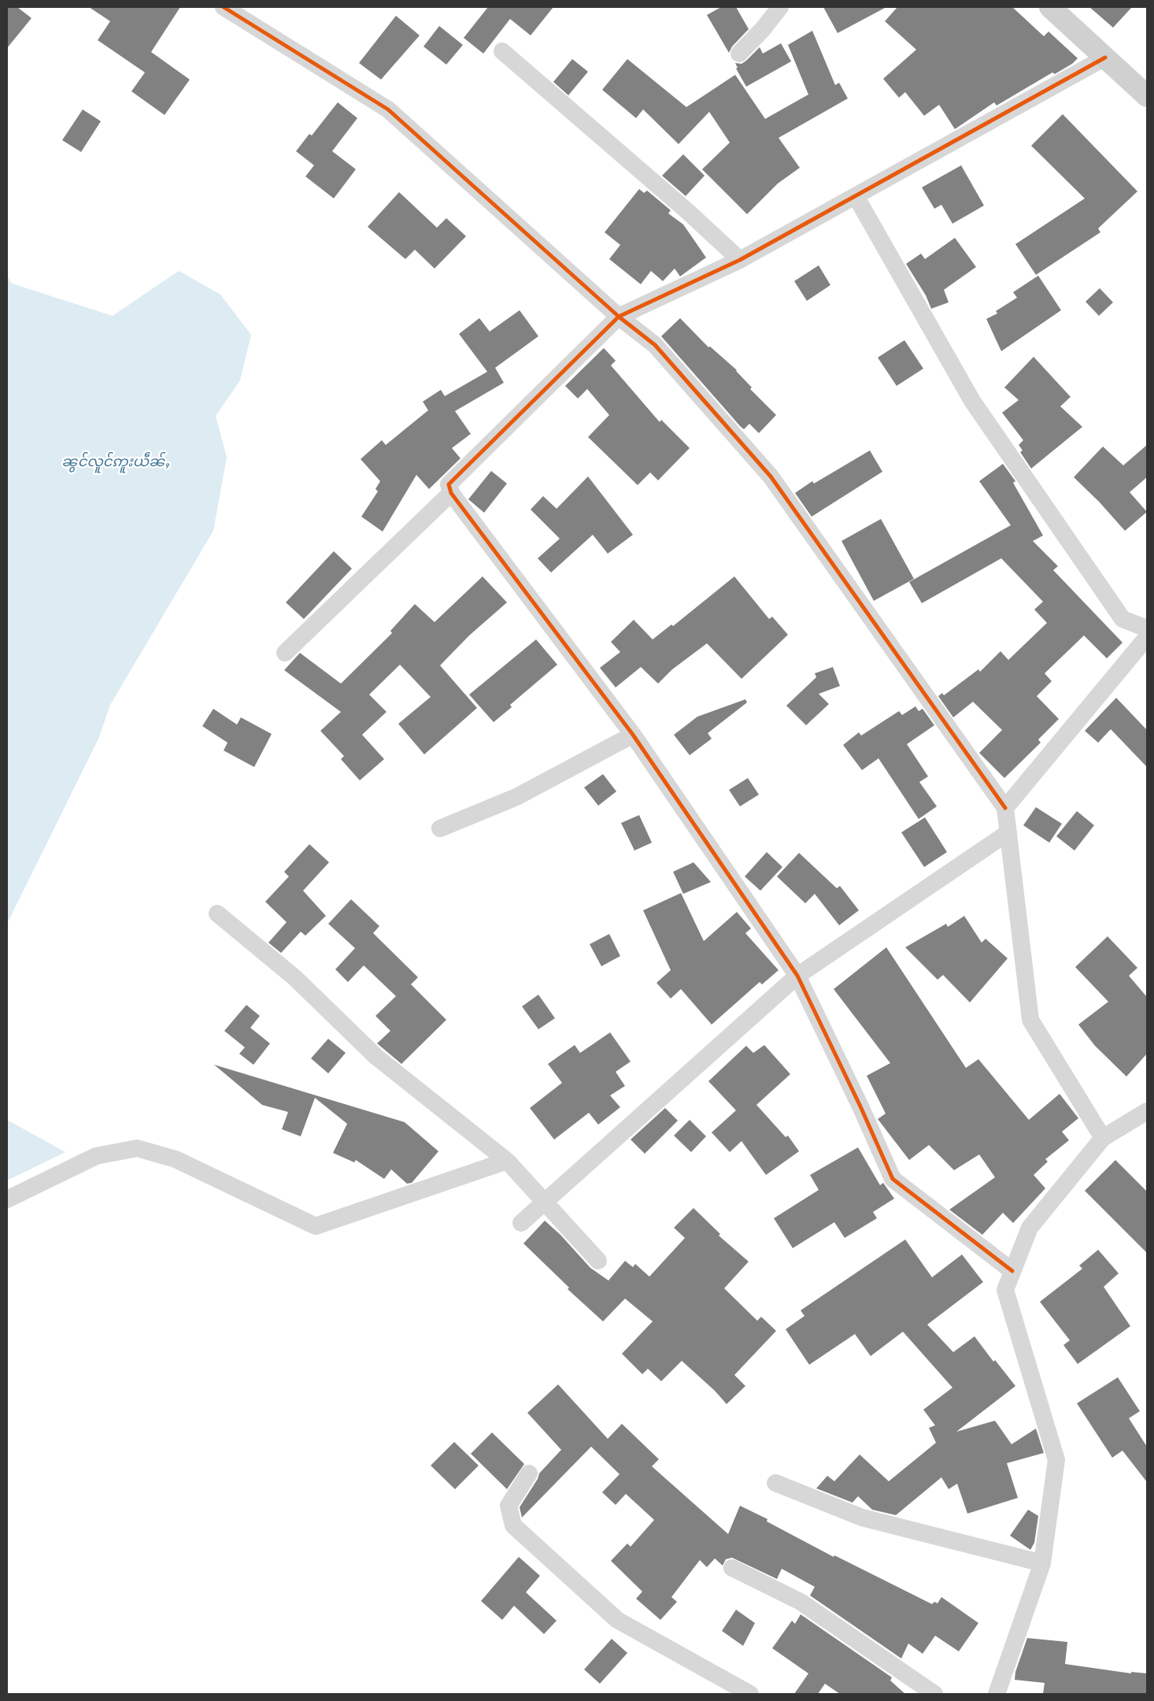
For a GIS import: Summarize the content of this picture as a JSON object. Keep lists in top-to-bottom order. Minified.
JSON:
{"water":["ၼွင်လူင်ဢူးယဵၼ်ႇ"]}
